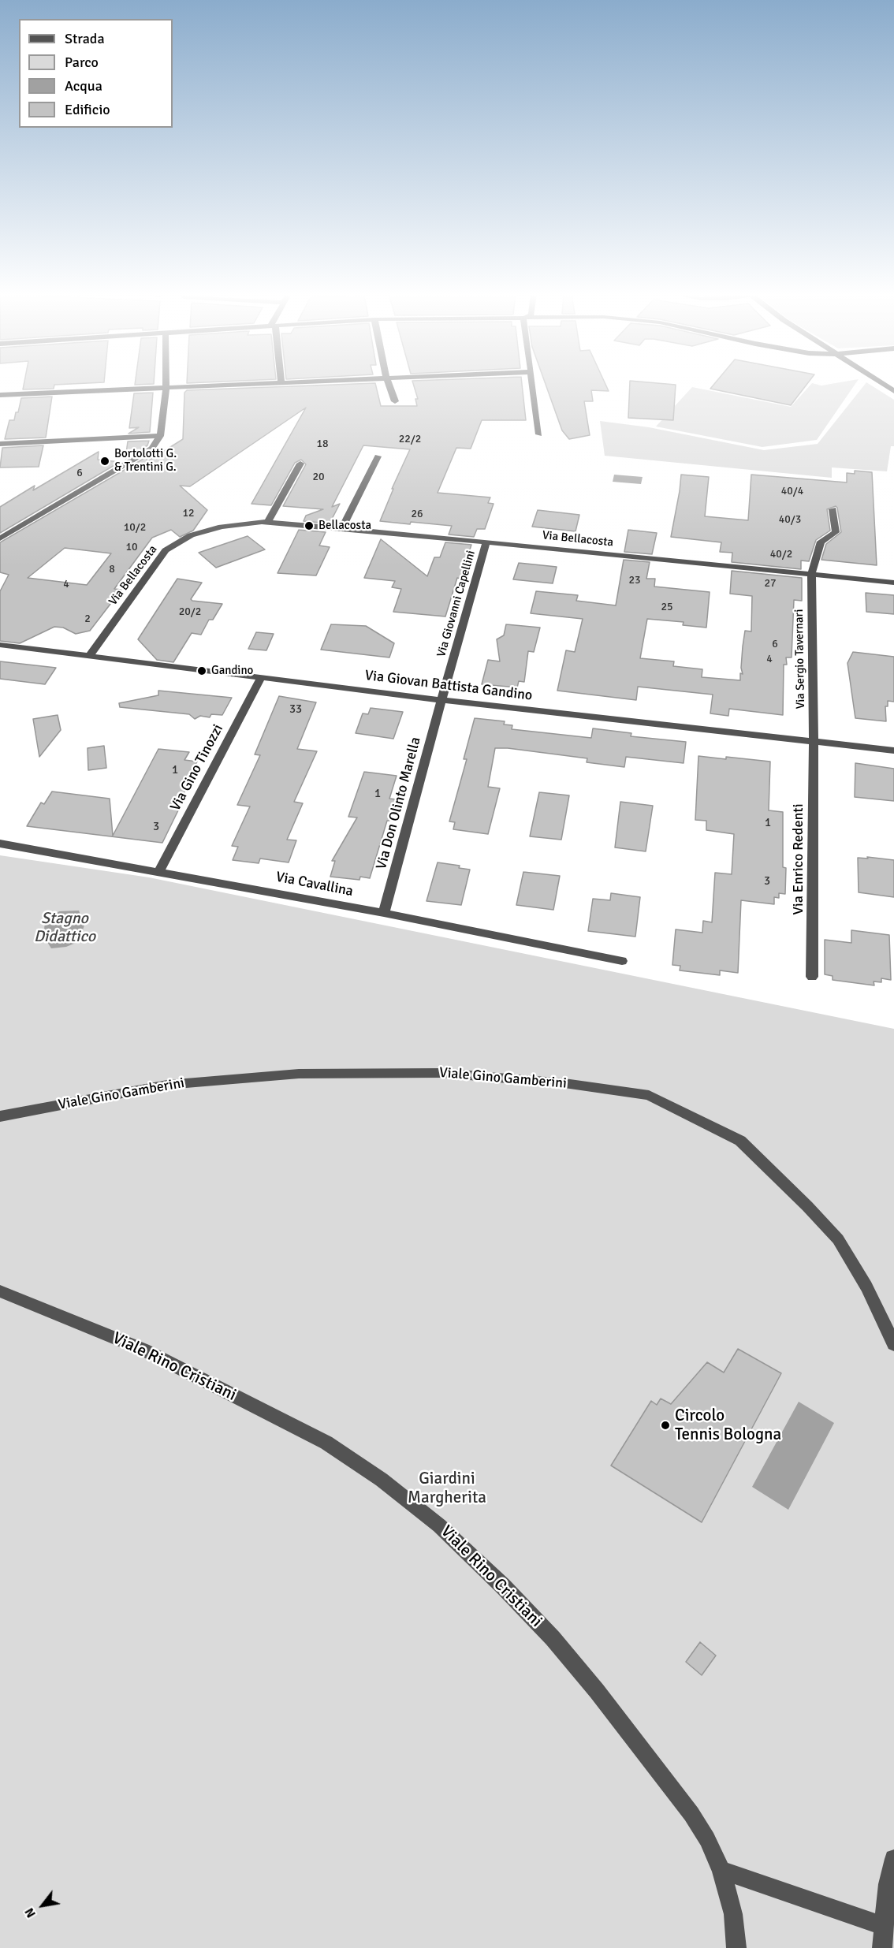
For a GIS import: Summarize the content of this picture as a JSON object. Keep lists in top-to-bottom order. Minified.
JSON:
{"streets":{"street":["Via Bellacosta","Via Giovanni Capellini","Via Sergio Tavernari","Via Giovan Battista Gandino","Via Gino Tinozzi","Via Don Olinto Marella","Via Enrico Redenti","Via Cavallina","Viale Gino Gamberini","Viale Rino Cristiani"]},"crossings":[["Via Bellacosta","Via Giovanni Capellini"],["Via Bellacosta","Via Sergio Tavernari"],["Via Bellacosta","Via Giovan Battista Gandino"],["Via Giovanni Capellini","Via Giovan Battista Gandino"],["Via Giovanni Capellini","Via Don Olinto Marella"],["Via Sergio Tavernari","Via Giovan Battista Gandino"],["Via Sergio Tavernari","Via Enrico Redenti"],["Via Giovan Battista Gandino","Via Gino Tinozzi"],["Via Giovan Battista Gandino","Via Don Olinto Marella"],["Via Giovan Battista Gandino","Via Enrico Redenti"],["Via Gino Tinozzi","Via Cavallina"],["Via Don Olinto Marella","Via Cavallina"]],"water":["Stagno Didattico"],"parks":["Giardini Margherita"],"places":["Bortolotti G. & Trentini G.","Bellacosta","Gandino","Circolo Tennis Bologna"],"house_numbers":["22/2","18","6","20","40/4","12","26","40/3","10/2","10","40/2","8","23","27","4","25","20/2","2","6","4","33","1","1","1","3","3"],"legend":["Strada","Parco","Acqua","Edificio"],"north":"bottom left"}
